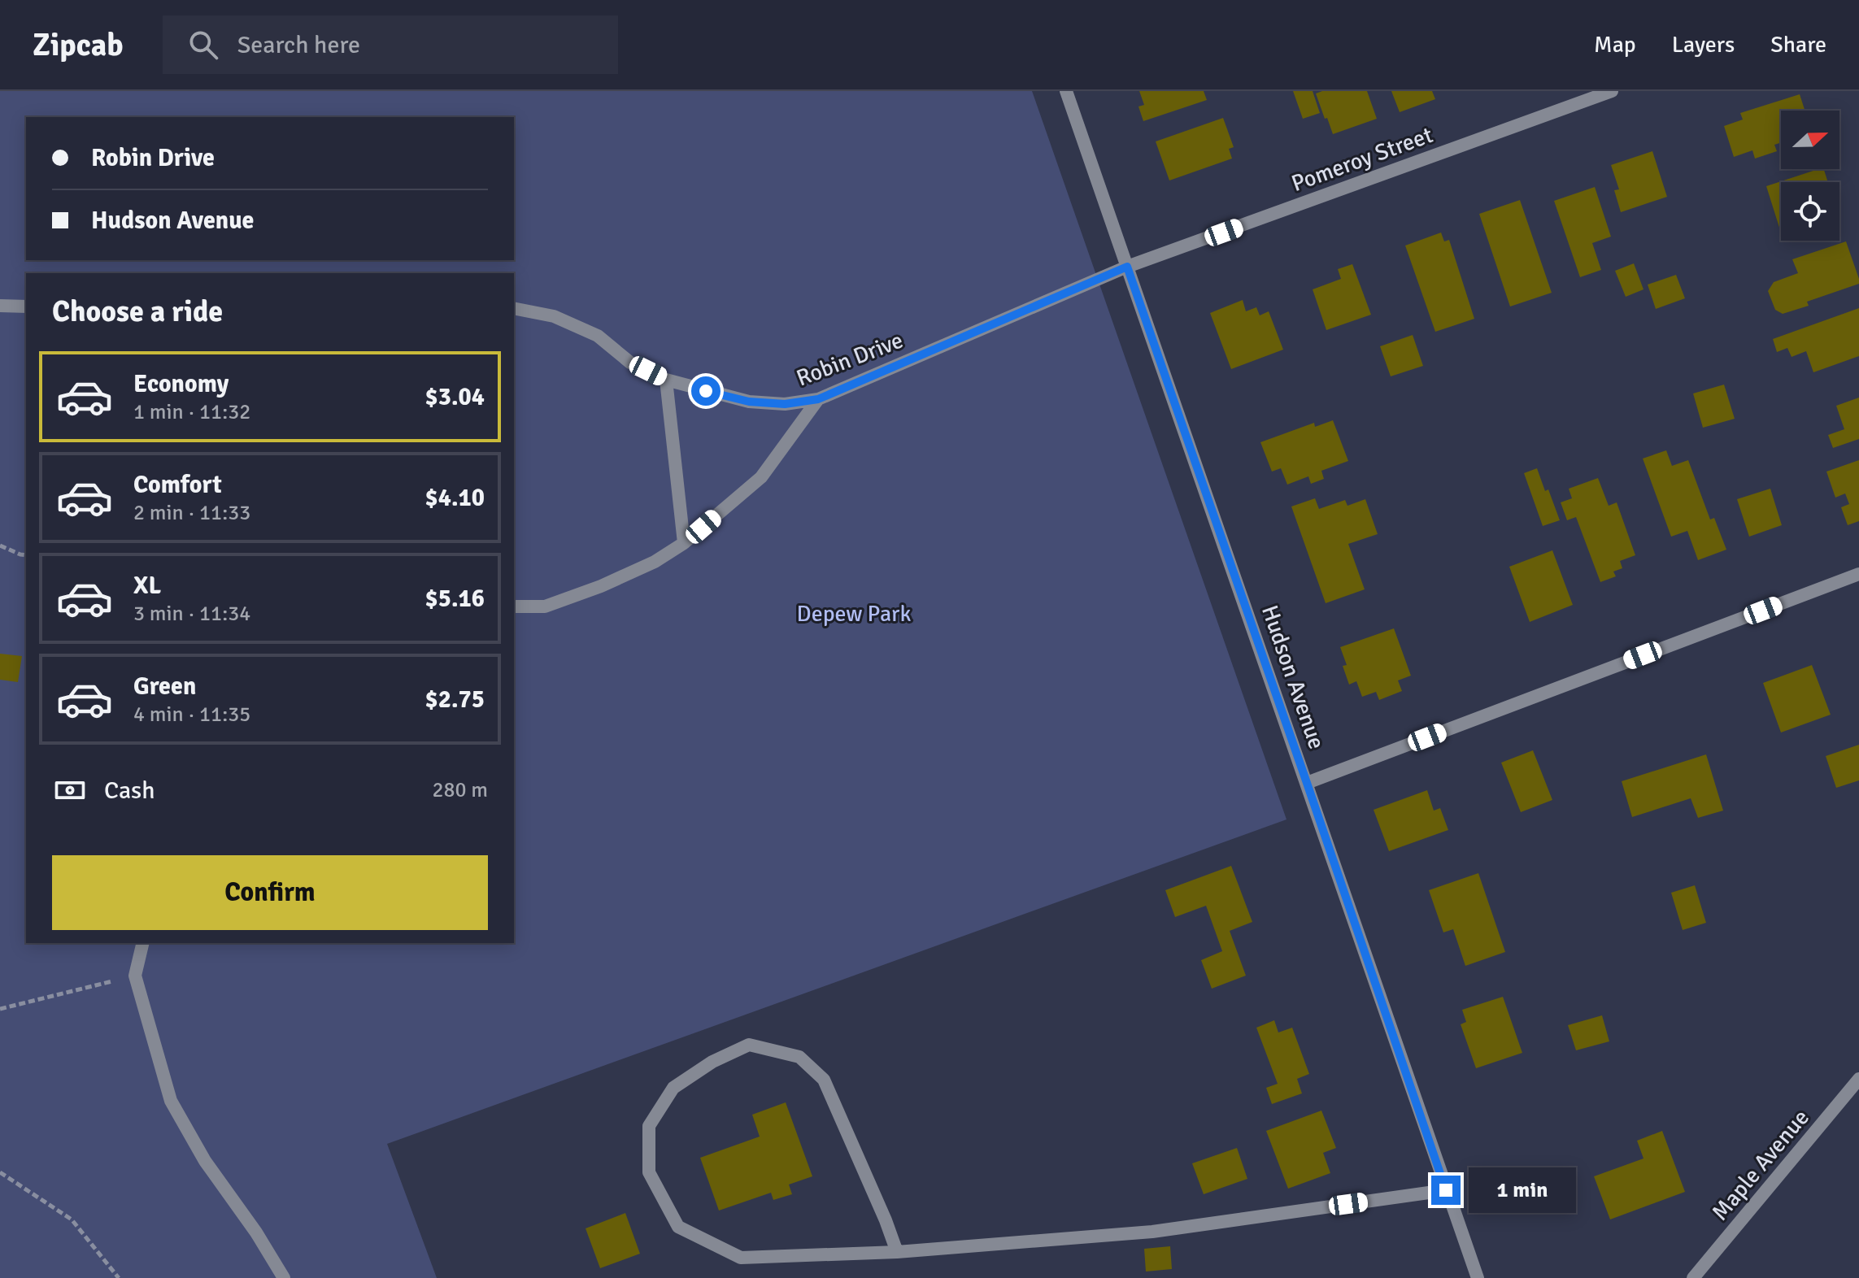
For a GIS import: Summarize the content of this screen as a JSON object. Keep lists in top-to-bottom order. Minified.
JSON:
{"streets":{"street":["Pomeroy Street","Robin Drive","Hudson Avenue","Maple Avenue"]},"crossings":[["Pomeroy Street","Robin Drive"],["Pomeroy Street","Hudson Avenue"],["Robin Drive","Hudson Avenue"]],"parks":["Depew Park"],"north":"right","page":{"header":"Zipcab","search":"Search here","nav":["Map","Layers","Share"],"banner":["Robin Drive","Hudson Avenue"],"heading":"Choose a ride","list":[{"name":"Economy","note":"1 min · 11:32","value":"$3.04"},{"name":"Comfort","note":"2 min · 11:33","value":"$4.10"},{"name":"XL","note":"3 min · 11:34","value":"$5.16"},{"name":"Green","note":"4 min · 11:35","value":"$2.75"}],"pay":["Cash","280 m"],"buttons":"Confirm","bubble":"1 min"}}
